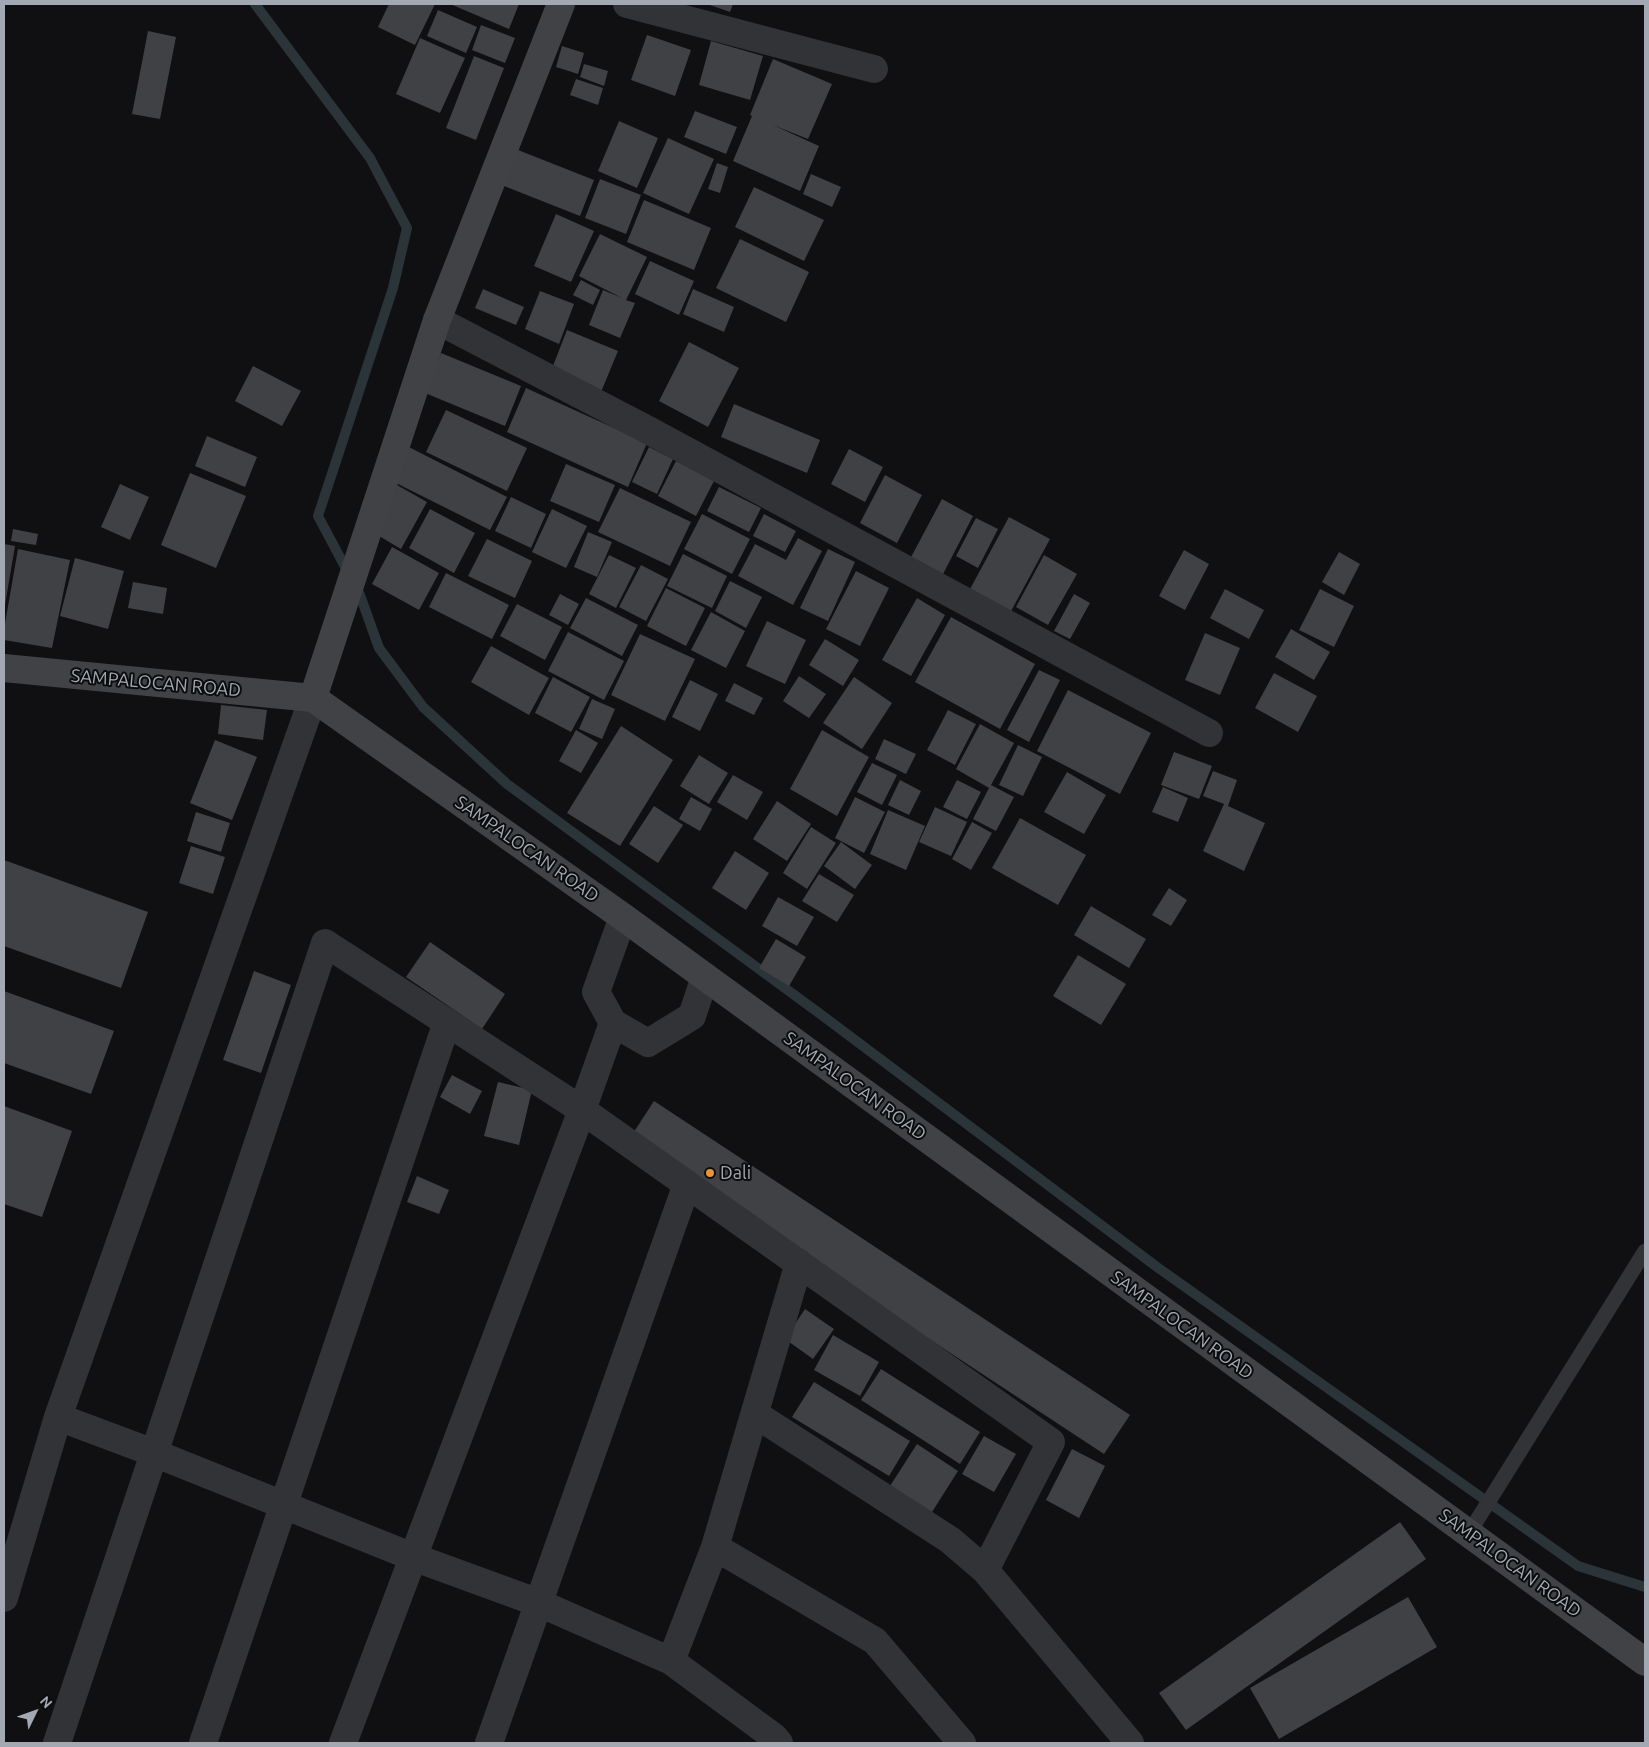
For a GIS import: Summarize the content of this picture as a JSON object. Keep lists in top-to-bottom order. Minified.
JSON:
{"streets":{"main road":["SAMPALOCAN ROAD"]},"places":["Dali"],"north":"top right"}
